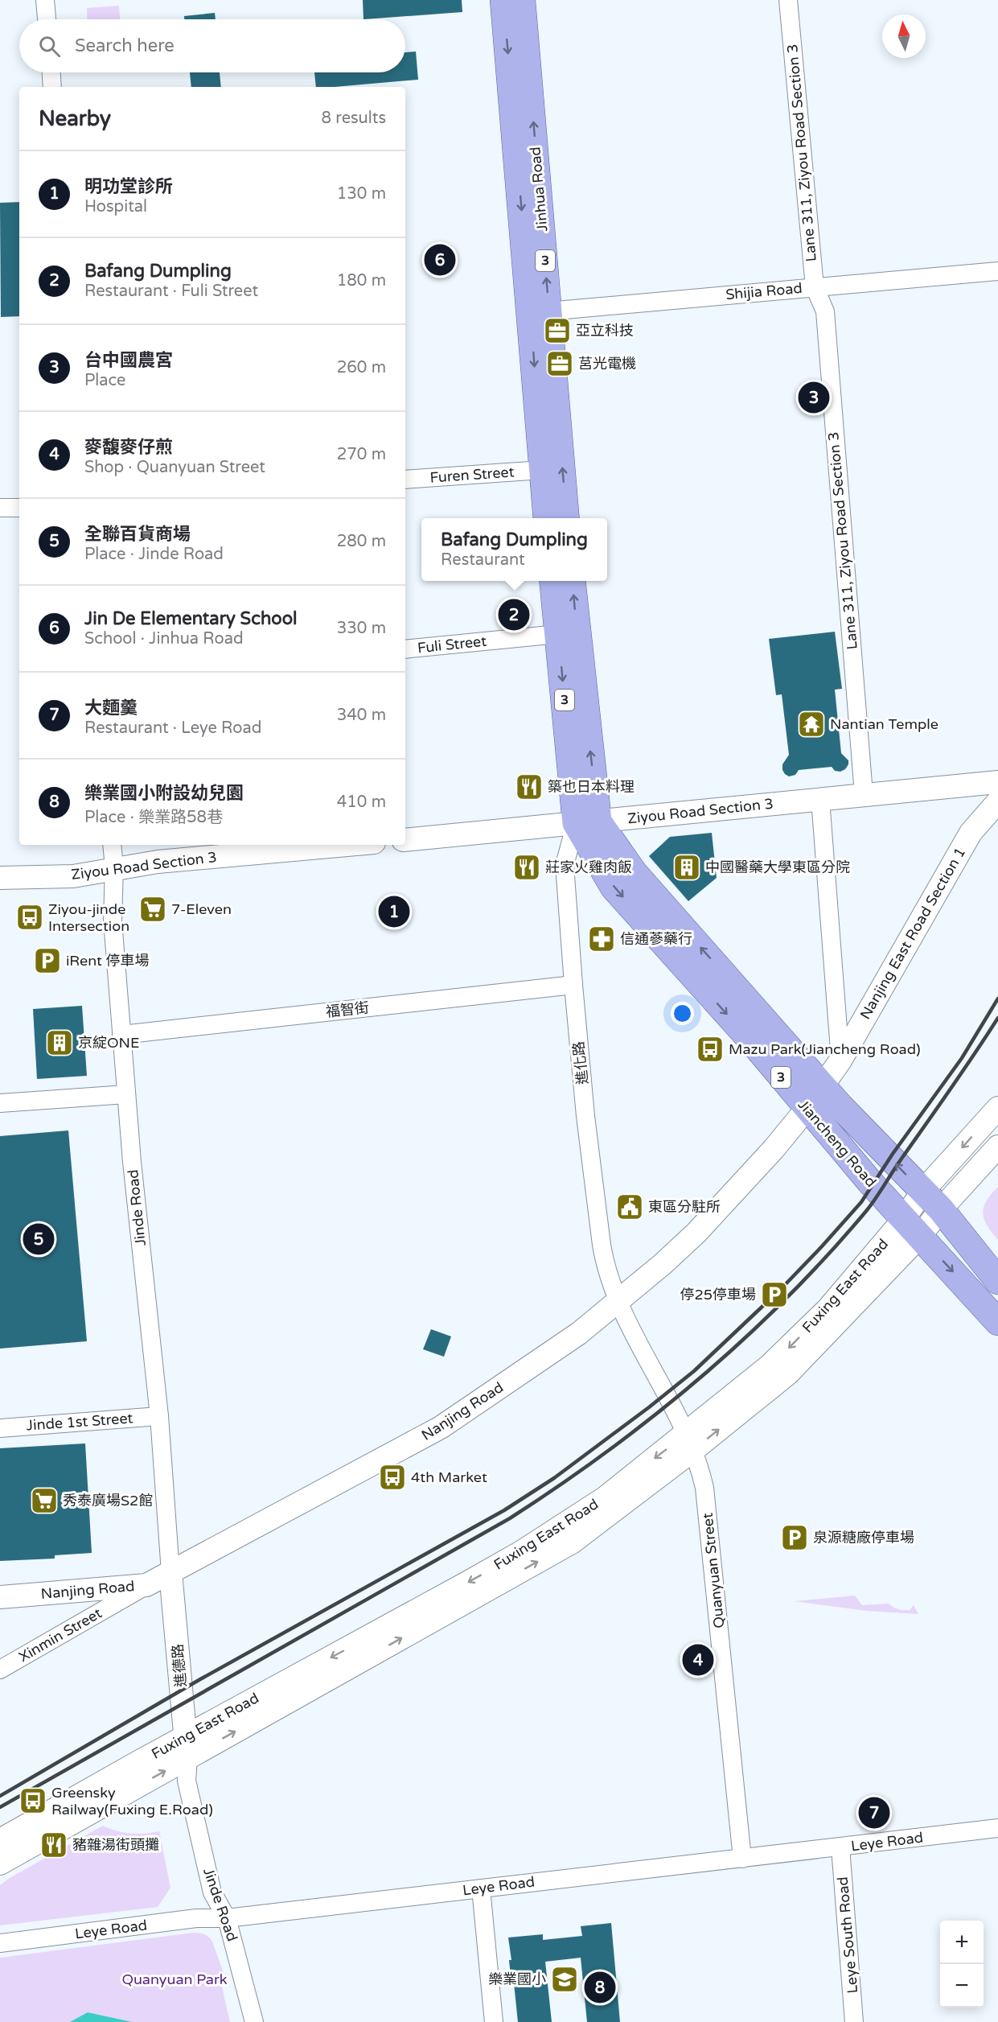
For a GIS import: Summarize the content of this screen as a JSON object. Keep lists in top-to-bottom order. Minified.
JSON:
{"streets":{"main road":["Jinhua Road","3","Jiancheng Road"],"street":["Lane 311, Ziyou Road Section 3","Shijia Road","Furen Street","Fuli Street","Ziyou Road Section 3","Nanjing East Road Section 1","福智街","進化路","Jinde Road","Fuxing East Road","Nanjing Road","Jinde 1st Street","Quanyuan Street","Xinmin Street","進德路","Leye Road","Leye South Road"]},"crossings":[["Lane 311, Ziyou Road Section 3","Shijia Road"],["Lane 311, Ziyou Road Section 3","Ziyou Road Section 3"],["Jinhua Road","Shijia Road"],["Jinhua Road","Furen Street"],["3","Fuli Street"],["3","Ziyou Road Section 3"],["3","進化路"],["3","Jiancheng Road"],["Ziyou Road Section 3","進化路"],["Ziyou Road Section 3","Jiancheng Road"],["Ziyou Road Section 3","Jinde Road"],["Nanjing East Road Section 1","Jiancheng Road"],["Nanjing East Road Section 1","Nanjing Road"],["福智街","進化路"],["福智街","Jinde Road"],["進化路","Jiancheng Road"],["進化路","Nanjing Road"],["進化路","Quanyuan Street"],["Jiancheng Road","Fuxing East Road"],["Jiancheng Road","Nanjing Road"],["Jinde Road","Fuxing East Road"],["Jinde Road","Nanjing Road"],["Jinde Road","Jinde 1st Street"],["Jinde Road","進德路"],["Jinde Road","Leye Road"],["Fuxing East Road","Quanyuan Street"],["Fuxing East Road","進德路"],["Nanjing Road","Quanyuan Street"],["Nanjing Road","Xinmin Street"],["Nanjing Road","進德路"],["Quanyuan Street","Leye Road"],["Leye Road","Leye South Road"]],"parks":["Quanyuan Park"],"places":{"office":["亞立科技","莒光電機"],"temple":["Nantian Temple"],"restaurant":["築也日本料理","莊家火雞肉飯","豬雜湯街頭攤"],"building":["中國醫藥大學東區分院","京綻ONE"],"supermarket":["7-Eleven","秀泰廣場S2館"],"bus stop":["Ziyou-jinde Intersection","Mazu Park(Jiancheng Road)","4th Market","Greensky Railway(Fuxing E.Road)"],"pharmacy":["信通蔘藥行"],"parking":["iRent 停車場","停25停車場","泉源糖廠停車場"],"public building":["東區分駐所"],"school or university":["樂業國小"]},"north":"top","page":{"search":"Search here","heading":["Nearby","8 results"],"list":[{"mark":"1","name":"明功堂診所","note":"Hospital","value":"130 m"},{"mark":"2","name":"Bafang Dumpling","note":"Restaurant · Fuli Street","value":"180 m"},{"mark":"3","name":"台中國農宮","note":"Place","value":"260 m"},{"mark":"4","name":"麥馥麥仔煎","note":"Shop · Quanyuan Street","value":"270 m"},{"mark":"5","name":"全聯百貨商場","note":"Place · Jinde Road","value":"280 m"},{"mark":"6","name":"Jin De Elementary School","note":"School · Jinhua Road","value":"330 m"},{"mark":"7","name":"大麵羹","note":"Restaurant · Leye Road","value":"340 m"},{"mark":"8","name":"樂業國小附設幼兒園","note":"Place · 樂業路58巷","value":"410 m"}],"pins":["6","3","2","1","5","4","7","8"],"popup":["Bafang Dumpling","Restaurant"],"map_buttons":["+","−"]}}
